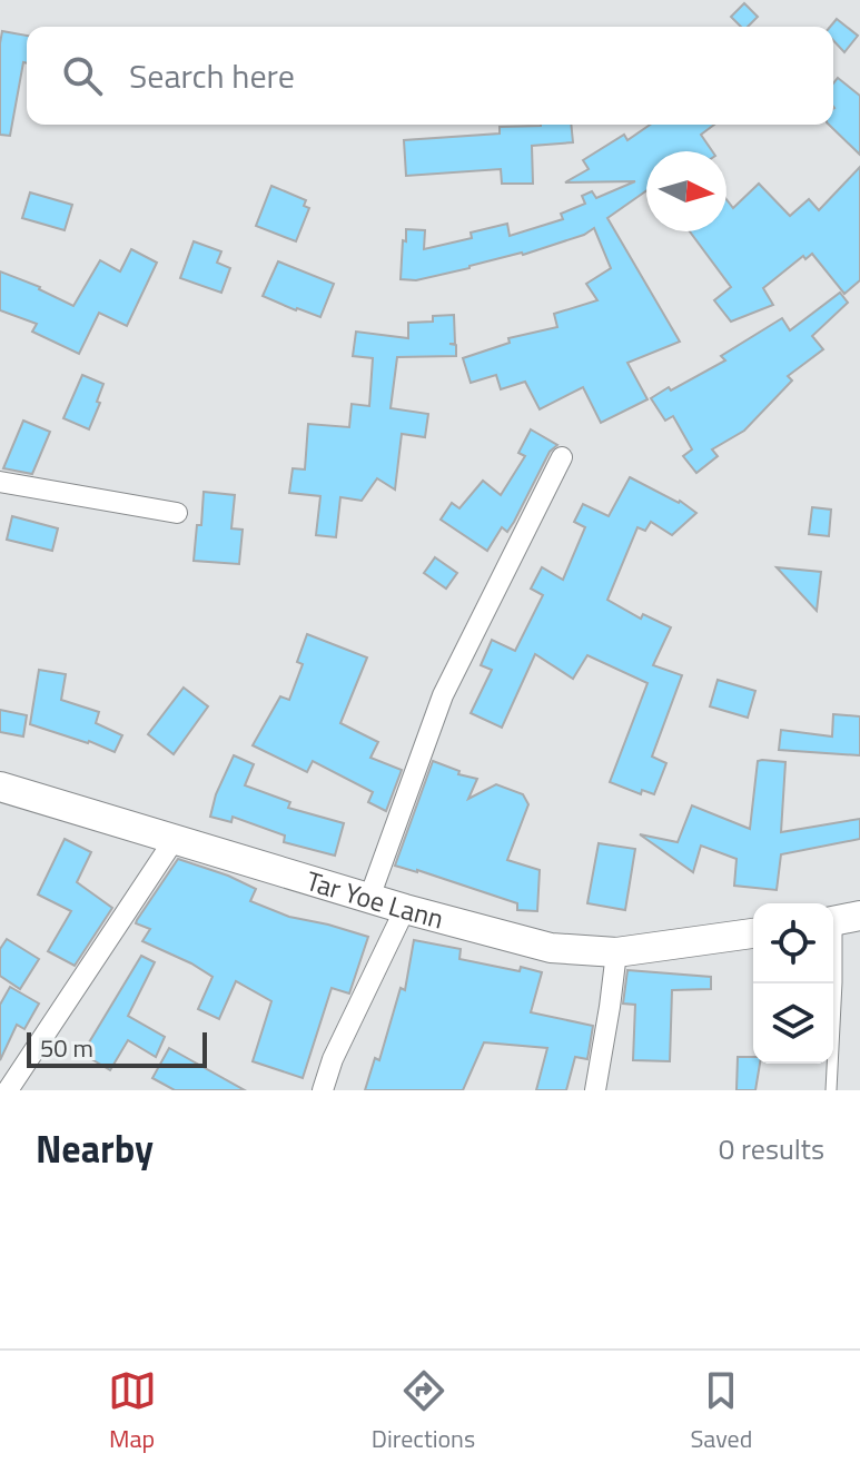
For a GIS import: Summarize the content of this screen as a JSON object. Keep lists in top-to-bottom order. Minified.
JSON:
{"streets":{"main road":["Tar Yoe Lann"]},"scale_bar":"50 m","north":"right","page":{"search":"Search here","scale":"50 m","heading":["Nearby","0 results"],"nav":["Map","Directions","Saved"]}}
